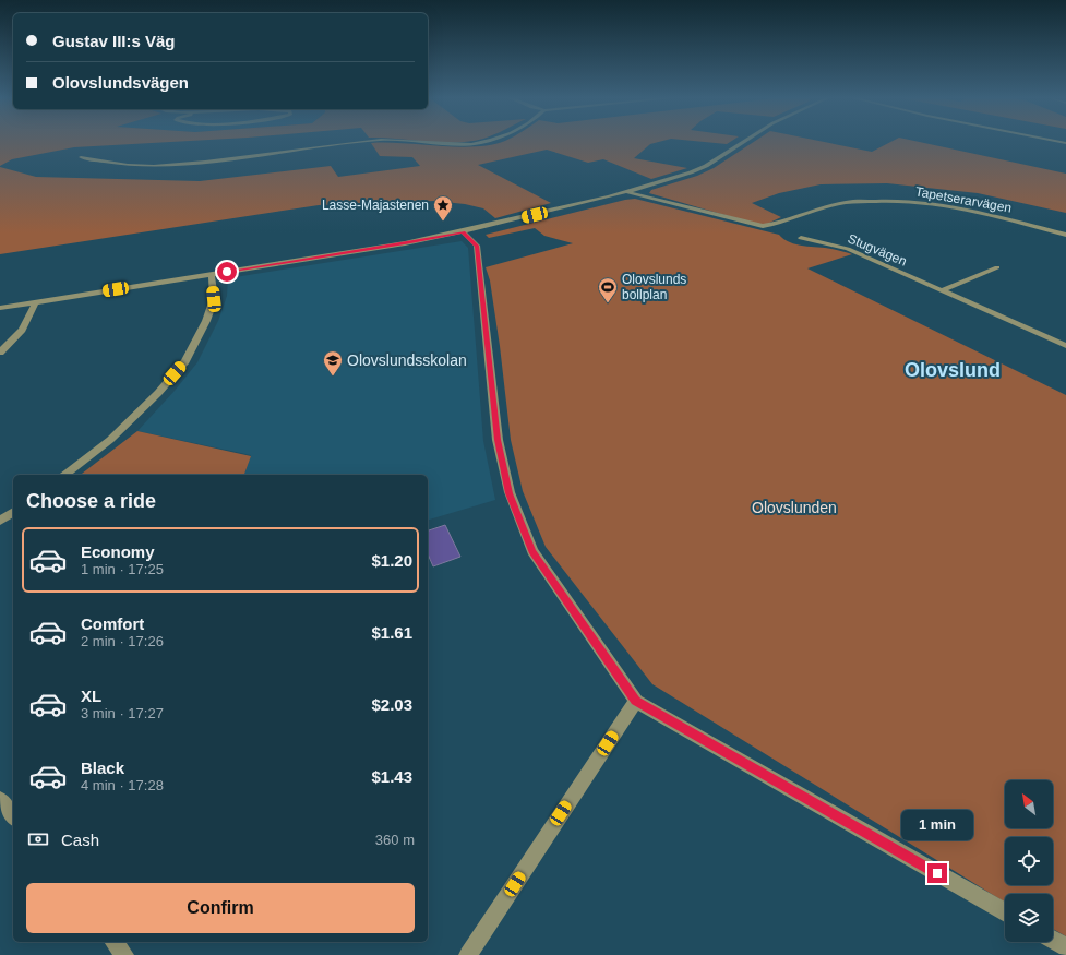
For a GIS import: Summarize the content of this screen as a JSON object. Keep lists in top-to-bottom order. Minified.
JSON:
{"streets":{"street":["Tapetserarvägen","Stugvägen"]},"districts":["Olovslund"],"parks":["Olovslunden"],"places":{"place":["Lasse-Majastenen"],"sports":["Olovslunds bollplan"],"school or university":["Olovslundsskolan"]},"north":"top left","page":{"banner":["Gustav III:s Väg","Olovslundsvägen"],"heading":"Choose a ride","list":[{"name":"Economy","note":"1 min · 17:25","value":"$1.20"},{"name":"Comfort","note":"2 min · 17:26","value":"$1.61"},{"name":"XL","note":"3 min · 17:27","value":"$2.03"},{"name":"Black","note":"4 min · 17:28","value":"$1.43"}],"bubble":"1 min","pay":["Cash","360 m"],"buttons":"Confirm"}}
